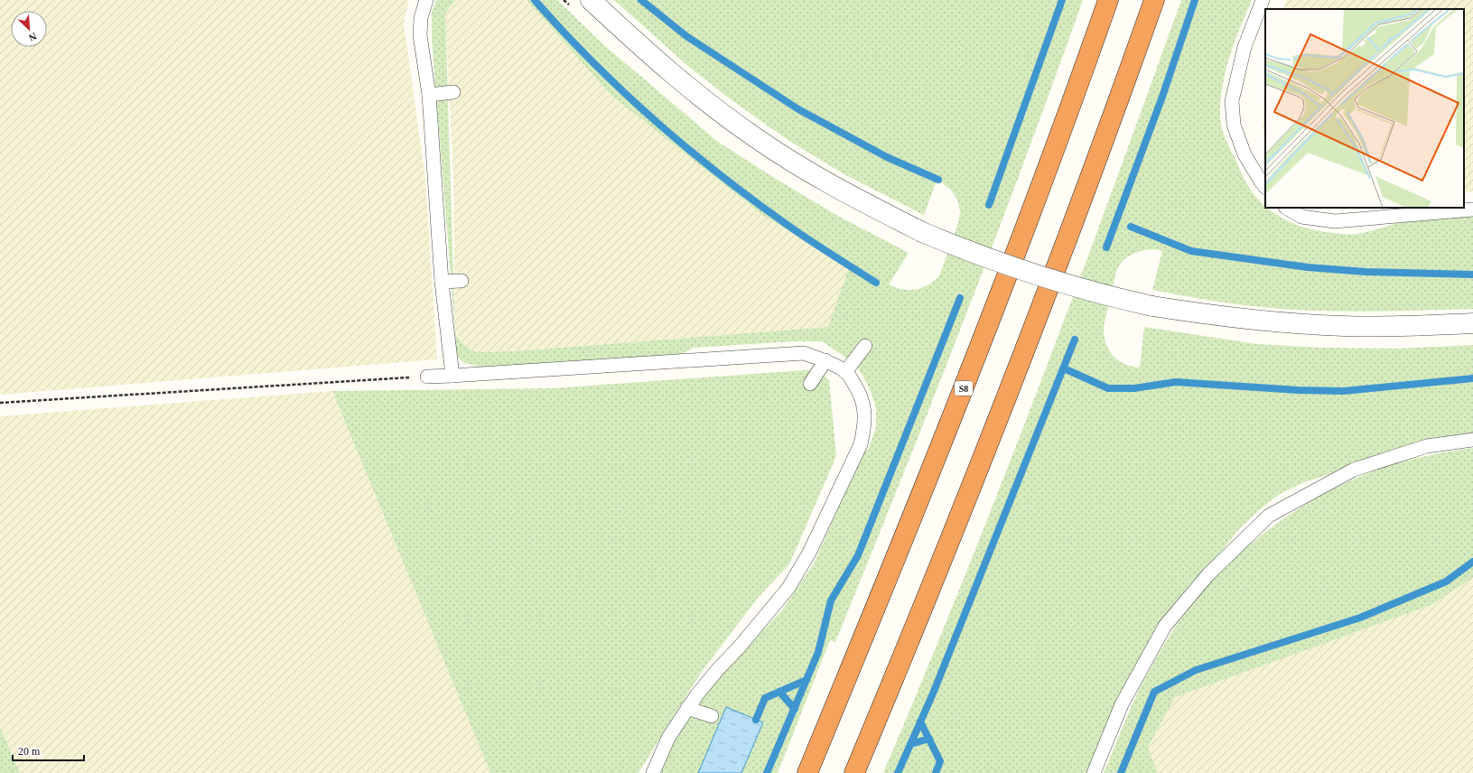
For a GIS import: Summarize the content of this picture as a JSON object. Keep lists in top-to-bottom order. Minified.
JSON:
{"streets":{"highway":["S8"]},"scale_bar":"20 m","north":"bottom right"}
